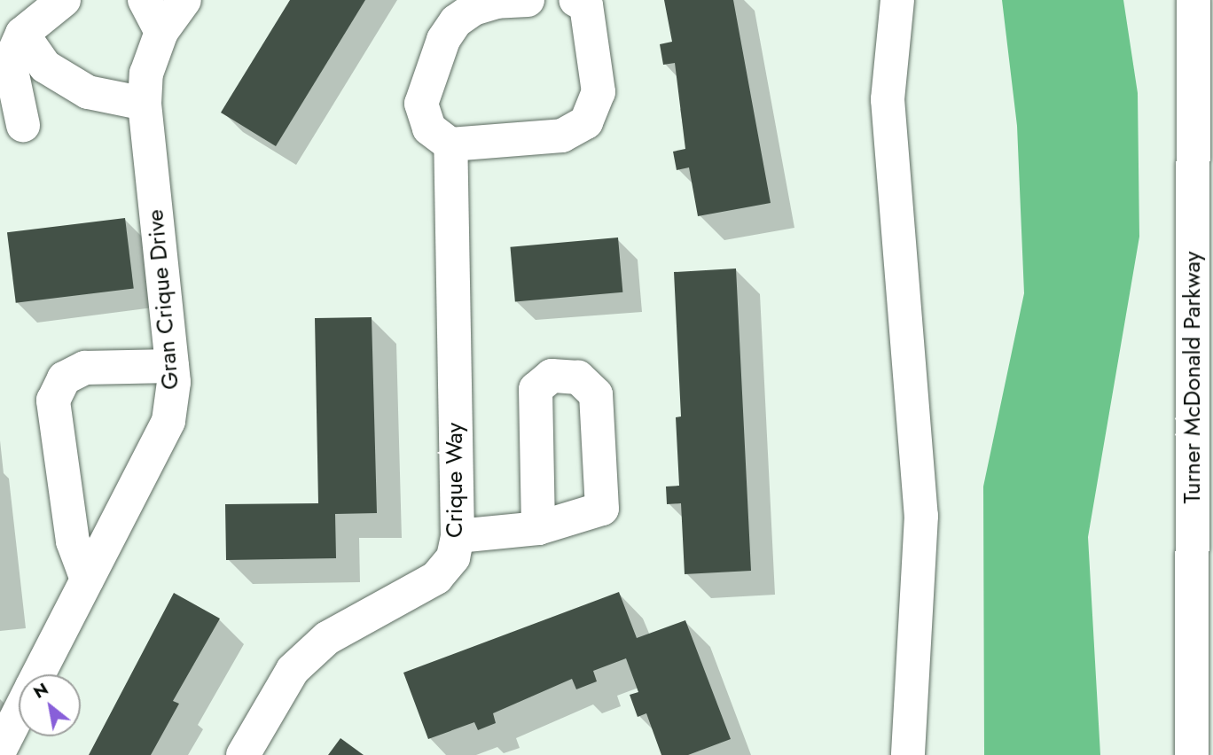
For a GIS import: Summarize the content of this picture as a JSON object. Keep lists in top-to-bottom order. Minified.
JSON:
{"streets":{"main road":["Gran Crique Drive","Turner McDonald Parkway","Crique Way"]},"north":"top left"}
